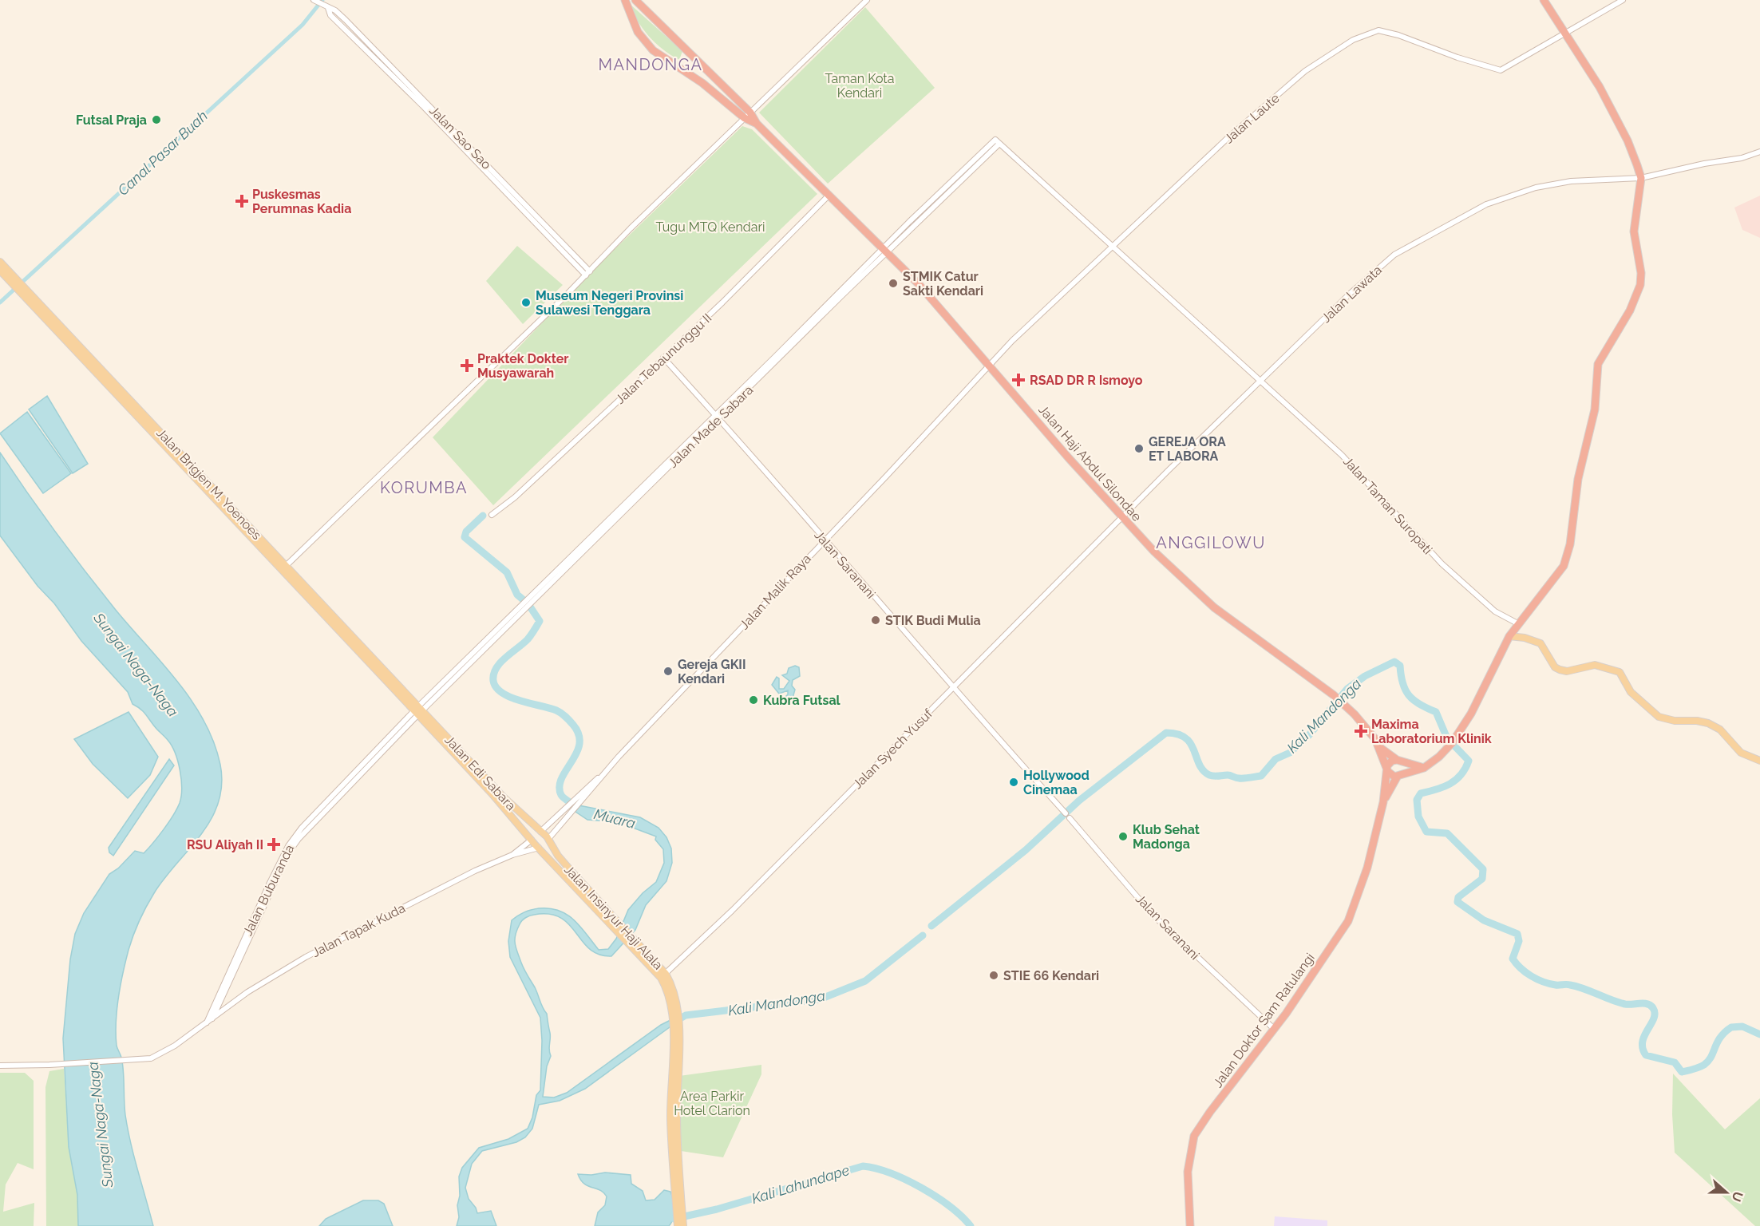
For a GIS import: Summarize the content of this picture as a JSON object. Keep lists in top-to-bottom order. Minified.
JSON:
{"streets":{"highway":["Jalan Haji Abdul Silondae","Jalan Doktor Sam Ratulangi"],"main road":["Jalan Brigjen M. Yoenoes","Jalan Edi Sabara","Jalan Insinyur Haji Alala"],"street":["Jalan Laute","Jalan Sao Sao","Jalan Lawata","Jalan Tebaununggu II","Jalan Made Sabara","Jalan Taman Suropati","Jalan Saranani","Jalan Malik Raya","Jalan Syech Yusuf","Jalan Buburanda","Jalan Tapak Kuda"]},"crossings":[["Jalan Laute","Jalan Haji Abdul Silondae"],["Jalan Laute","Jalan Taman Suropati"],["Jalan Laute","Jalan Malik Raya"],["Jalan Lawata","Jalan Haji Abdul Silondae"],["Jalan Lawata","Jalan Taman Suropati"],["Jalan Lawata","Jalan Syech Yusuf"],["Jalan Tebaununggu II","Jalan Haji Abdul Silondae"],["Jalan Tebaununggu II","Jalan Saranani"],["Jalan Made Sabara","Jalan Haji Abdul Silondae"],["Jalan Made Sabara","Jalan Brigjen M. Yoenoes"],["Jalan Made Sabara","Jalan Taman Suropati"],["Jalan Made Sabara","Jalan Saranani"],["Jalan Made Sabara","Jalan Edi Sabara"],["Jalan Made Sabara","Jalan Buburanda"],["Jalan Haji Abdul Silondae","Jalan Malik Raya"],["Jalan Haji Abdul Silondae","Jalan Syech Yusuf"],["Jalan Brigjen M. Yoenoes","Jalan Edi Sabara"],["Jalan Brigjen M. Yoenoes","Jalan Buburanda"],["Jalan Saranani","Jalan Malik Raya"],["Jalan Saranani","Jalan Syech Yusuf"],["Jalan Saranani","Jalan Doktor Sam Ratulangi"],["Jalan Syech Yusuf","Jalan Insinyur Haji Alala"],["Jalan Edi Sabara","Jalan Buburanda"],["Jalan Edi Sabara","Jalan Insinyur Haji Alala"],["Jalan Edi Sabara","Jalan Tapak Kuda"],["Jalan Buburanda","Jalan Tapak Kuda"],["Jalan Insinyur Haji Alala","Jalan Tapak Kuda"]],"districts":["MANDONGA","KORUMBA","ANGGILOWU"],"water":["Canal Pasar Buah","Sungai Naga-Naga","Kali Mandonga","Muara","Kali Lahundape"],"parks":["Taman Kota Kendari","Tugu MTQ Kendari","Area Parkir Hotel Clarion"],"places":{"other":["Futsal Praja","STMIK Catur Sakti Kendari","Museum Negeri Provinsi Sulawesi Tenggara","GEREJA ORA ET LABORA","STIK Budi Mulia","Gereja GKII Kendari","Kubra Futsal","Hollywood Cinemaa","Klub Sehat Madonga","STIE 66 Kendari"],"health":["Puskesmas Perumnas Kadia","Praktek Dokter Musyawarah","RSAD DR R Ismoyo","Maxima Laboratorium Klinik","RSU Aliyah II"]},"north":"right"}
